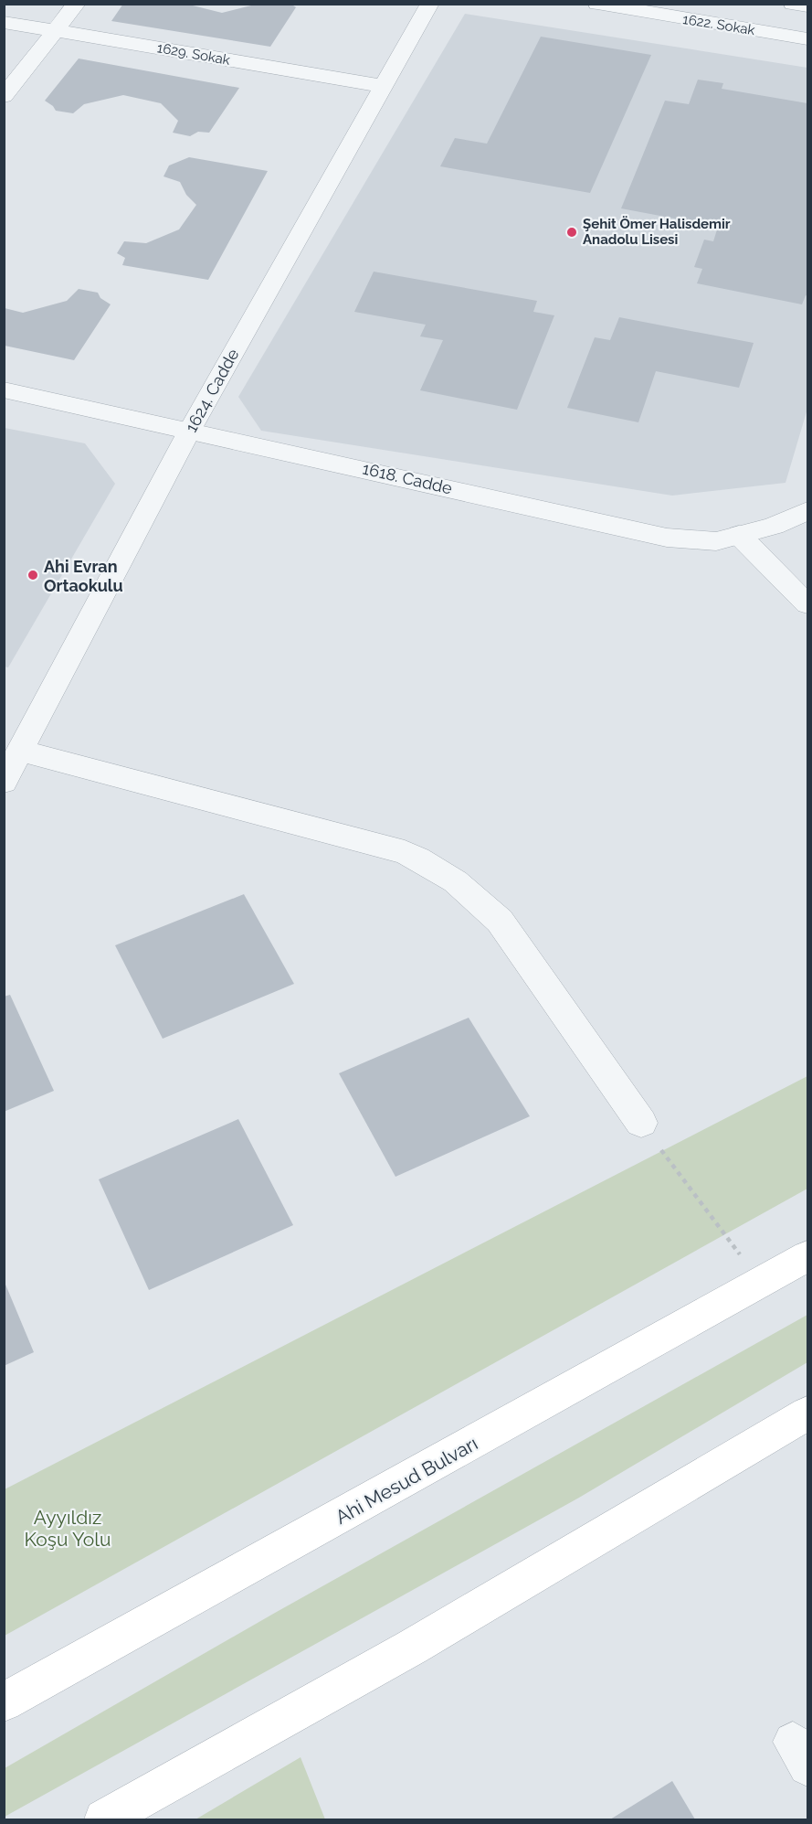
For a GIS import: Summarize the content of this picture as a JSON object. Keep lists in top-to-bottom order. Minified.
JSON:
{"streets":{"main road":["Ahi Mesud Bulvarı"],"street":["1622. Sokak","1629. Sokak","1624. Cadde","1618. Cadde"]},"crossings":[["1629. Sokak","1624. Cadde"],["1624. Cadde","1618. Cadde"]],"parks":["Ayyıldız Koşu Yolu"],"places":["Şehit Ömer Halisdemir Anadolu Lisesi","Ahi Evran Ortaokulu"]}
